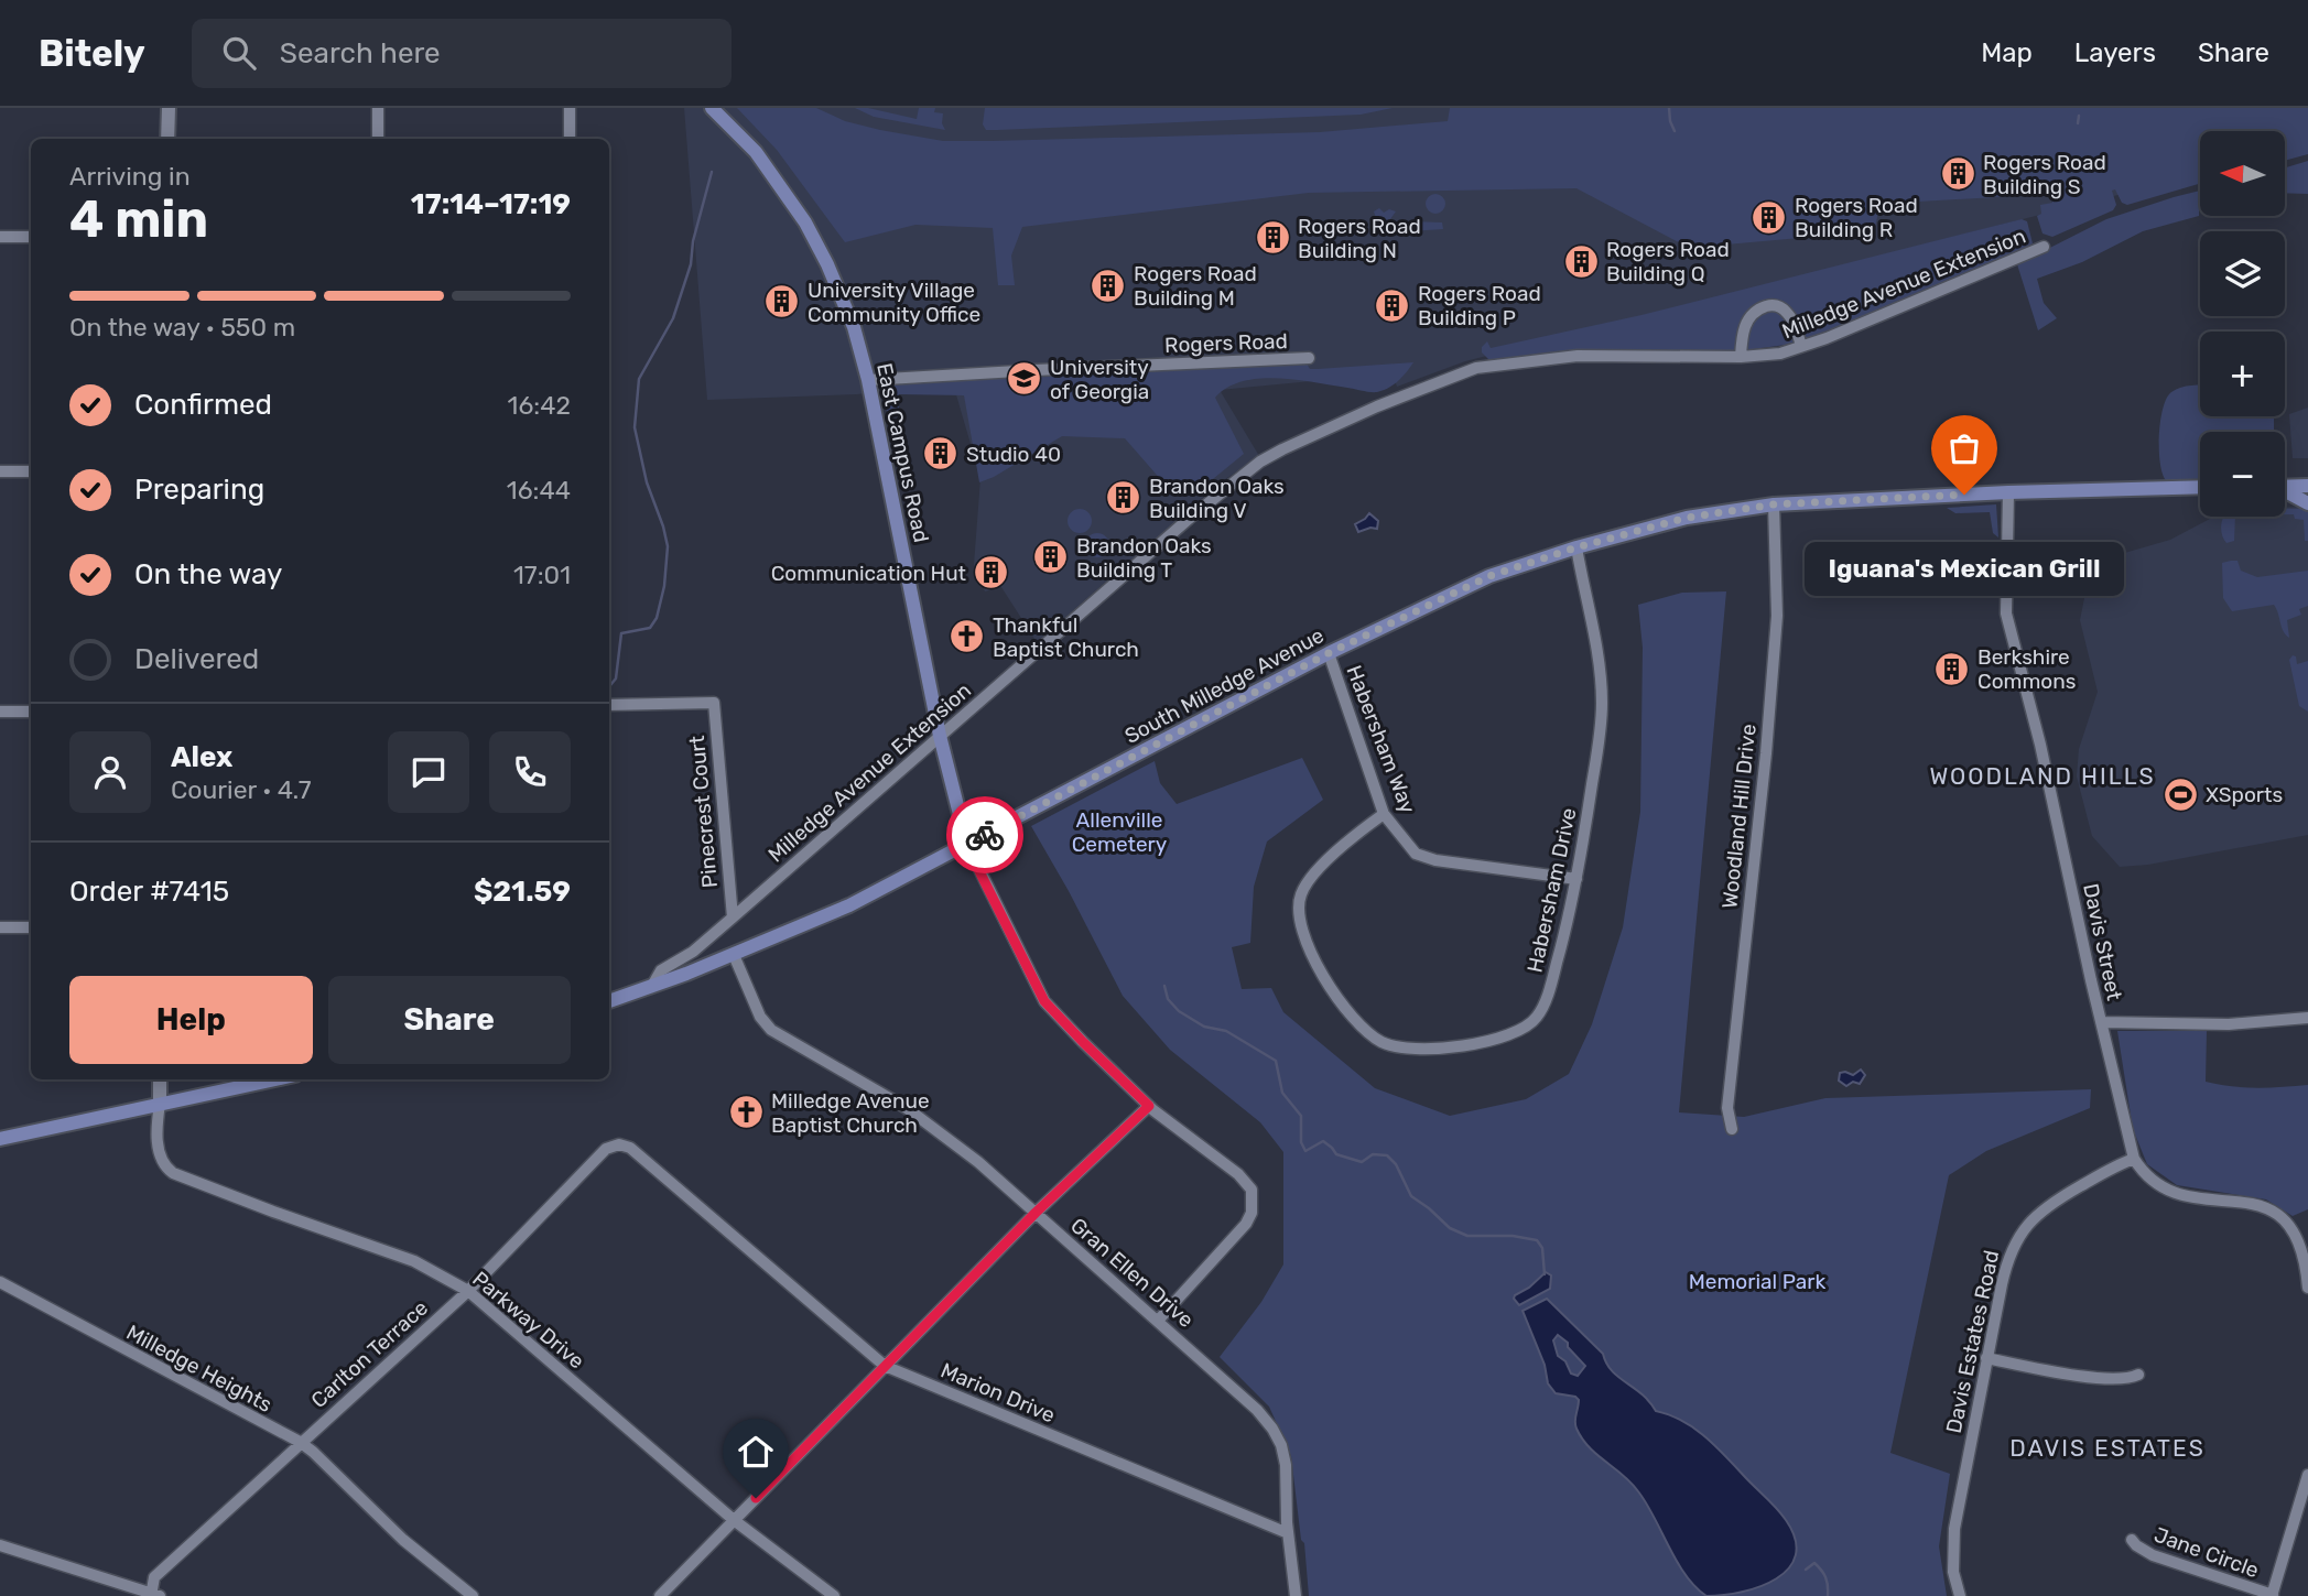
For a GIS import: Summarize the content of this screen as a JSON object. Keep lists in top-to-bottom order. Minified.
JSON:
{"streets":{"main road":["East Campus Road","South Milledge Avenue"],"street":["Milledge Avenue Extension","Rogers Road","Habersham Way","Pinecrest Court","Woodland Hill Drive","Habersham Drive","Davis Street","Gran Ellen Drive","Parkway Drive","Davis Estates Road","Carlton Terrace","Milledge Heights","Marion Drive","Jane Circle"]},"crossings":[["Milledge Avenue Extension","East Campus Road"],["Milledge Avenue Extension","South Milledge Avenue"],["Milledge Avenue Extension","Pinecrest Court"],["Rogers Road","East Campus Road"],["East Campus Road","South Milledge Avenue"],["South Milledge Avenue","Habersham Way"],["South Milledge Avenue","Woodland Hill Drive"],["South Milledge Avenue","Habersham Drive"],["South Milledge Avenue","Davis Street"],["South Milledge Avenue","Gran Ellen Drive"],["Habersham Way","Habersham Drive"],["Davis Street","Davis Estates Road"],["Gran Ellen Drive","Marion Drive"],["Parkway Drive","Carlton Terrace"],["Carlton Terrace","Milledge Heights"],["Carlton Terrace","Marion Drive"]],"districts":["WOODLAND HILLS","DAVIS ESTATES"],"parks":["Allenville Cemetery","Memorial Park"],"places":{"building":["Rogers Road Building S","Rogers Road Building R","Rogers Road Building N","Rogers Road Building Q","Rogers Road Building M","University Village Community Office","Rogers Road Building P","Studio 40","Brandon Oaks Building V","Brandon Oaks Building T","Communication Hut","Berkshire Commons"],"school or university":["University of Georgia"],"other":["Iguana's Mexican Grill"],"church":["Thankful Baptist Church","Milledge Avenue Baptist Church"],"sports":["XSports"]},"north":"left","page":{"header":"Bitely","search":"Search here","nav":["Map","Layers","Share"],"map_buttons":["+","−"],"heading":["4 min","Arriving in","17:14–17:19"],"panel":["Alex","Courier · 4.7","Order #7415","$21.59"],"bar":"On the way · 550 m","list":[["Confirmed","16:42"],["Preparing","16:44"],["On the way","17:01"],"Delivered"],"bubble":"Iguana's Mexican Grill","buttons":["Help","Share"]}}
